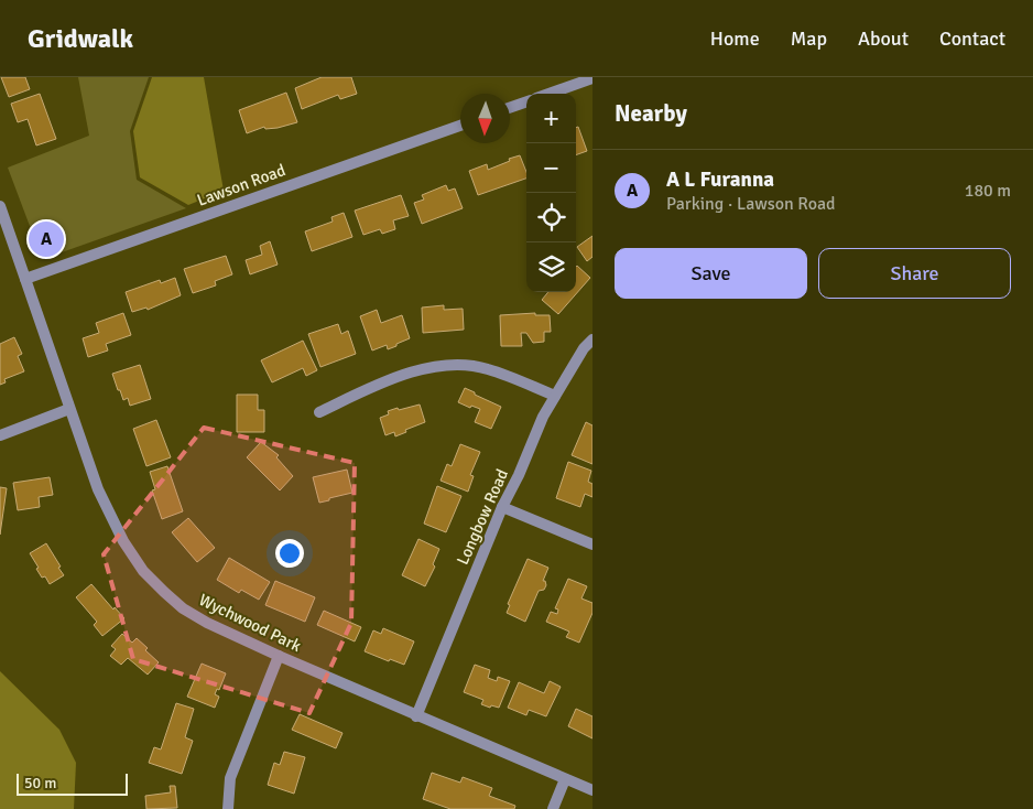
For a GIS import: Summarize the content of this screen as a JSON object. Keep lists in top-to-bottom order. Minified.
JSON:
{"streets":{"street":["Lawson Road","Longbow Road","Wychwood Park"]},"crossings":[["Lawson Road","Wychwood Park"],["Longbow Road","Wychwood Park"]],"scale_bar":"50 m","north":"bottom","page":{"header":"Gridwalk","nav":["Home","Map","About","Contact"],"heading":"Nearby","map_buttons":["+","−"],"list":[{"mark":"A","name":"A L Furanna","note":"Parking · Lawson Road","value":"180 m"}],"pins":"A","buttons":["Save","Share"],"scale":"50 m"}}
